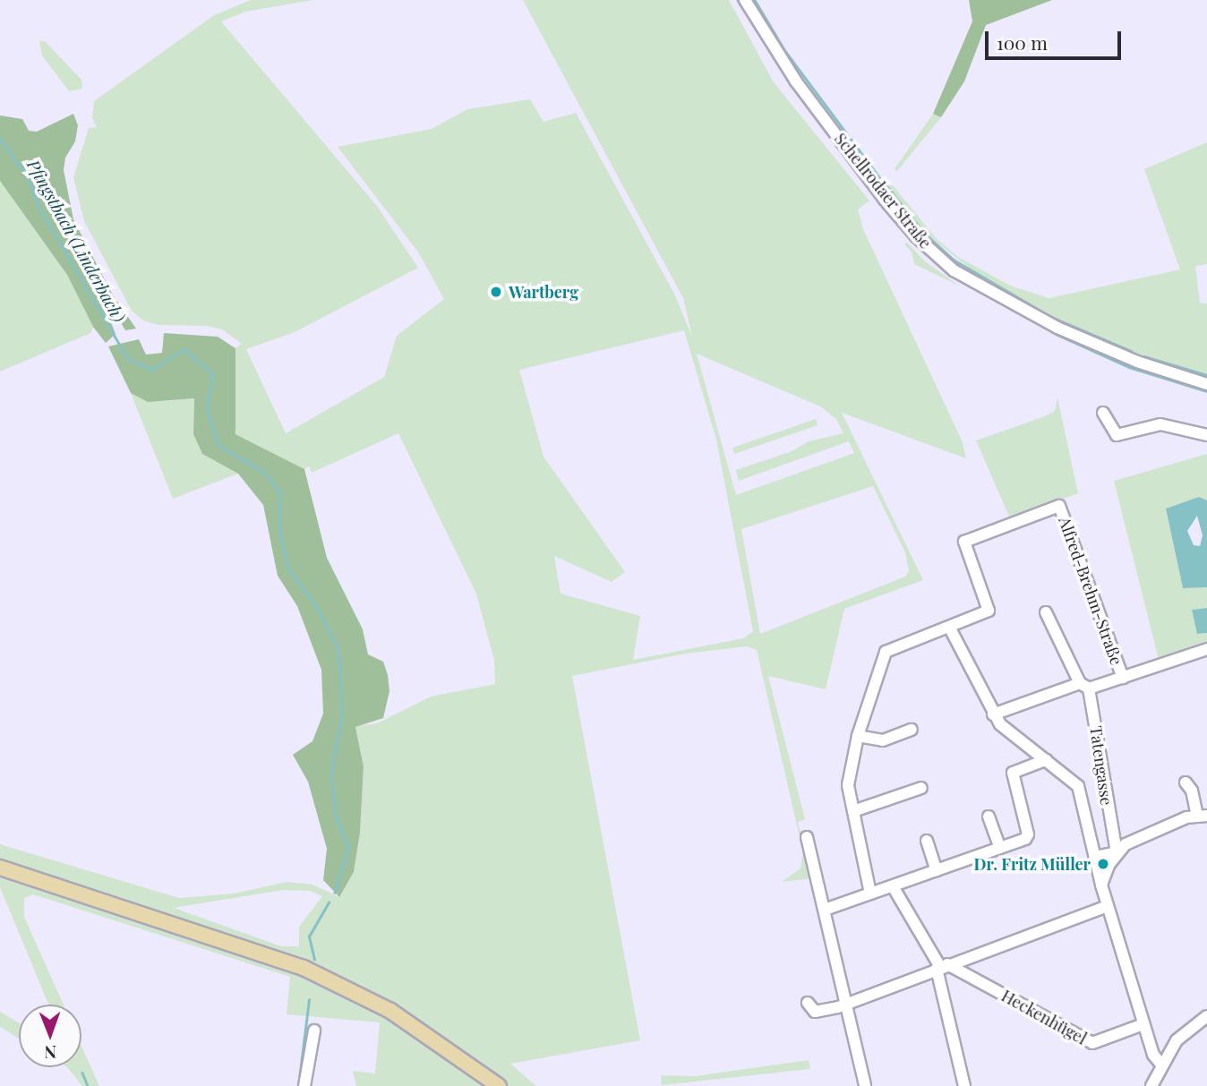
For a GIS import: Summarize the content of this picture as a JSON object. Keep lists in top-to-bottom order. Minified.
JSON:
{"streets":{"street":["Schellrodaer Straße","Alfred-Brehm-Straße","Tatengasse","Heckenhügel"]},"water":["Pfingstbach (Linderbach)"],"places":["Wartberg","Dr. Fritz Müller"],"scale_bar":"100 m","north":"bottom"}
